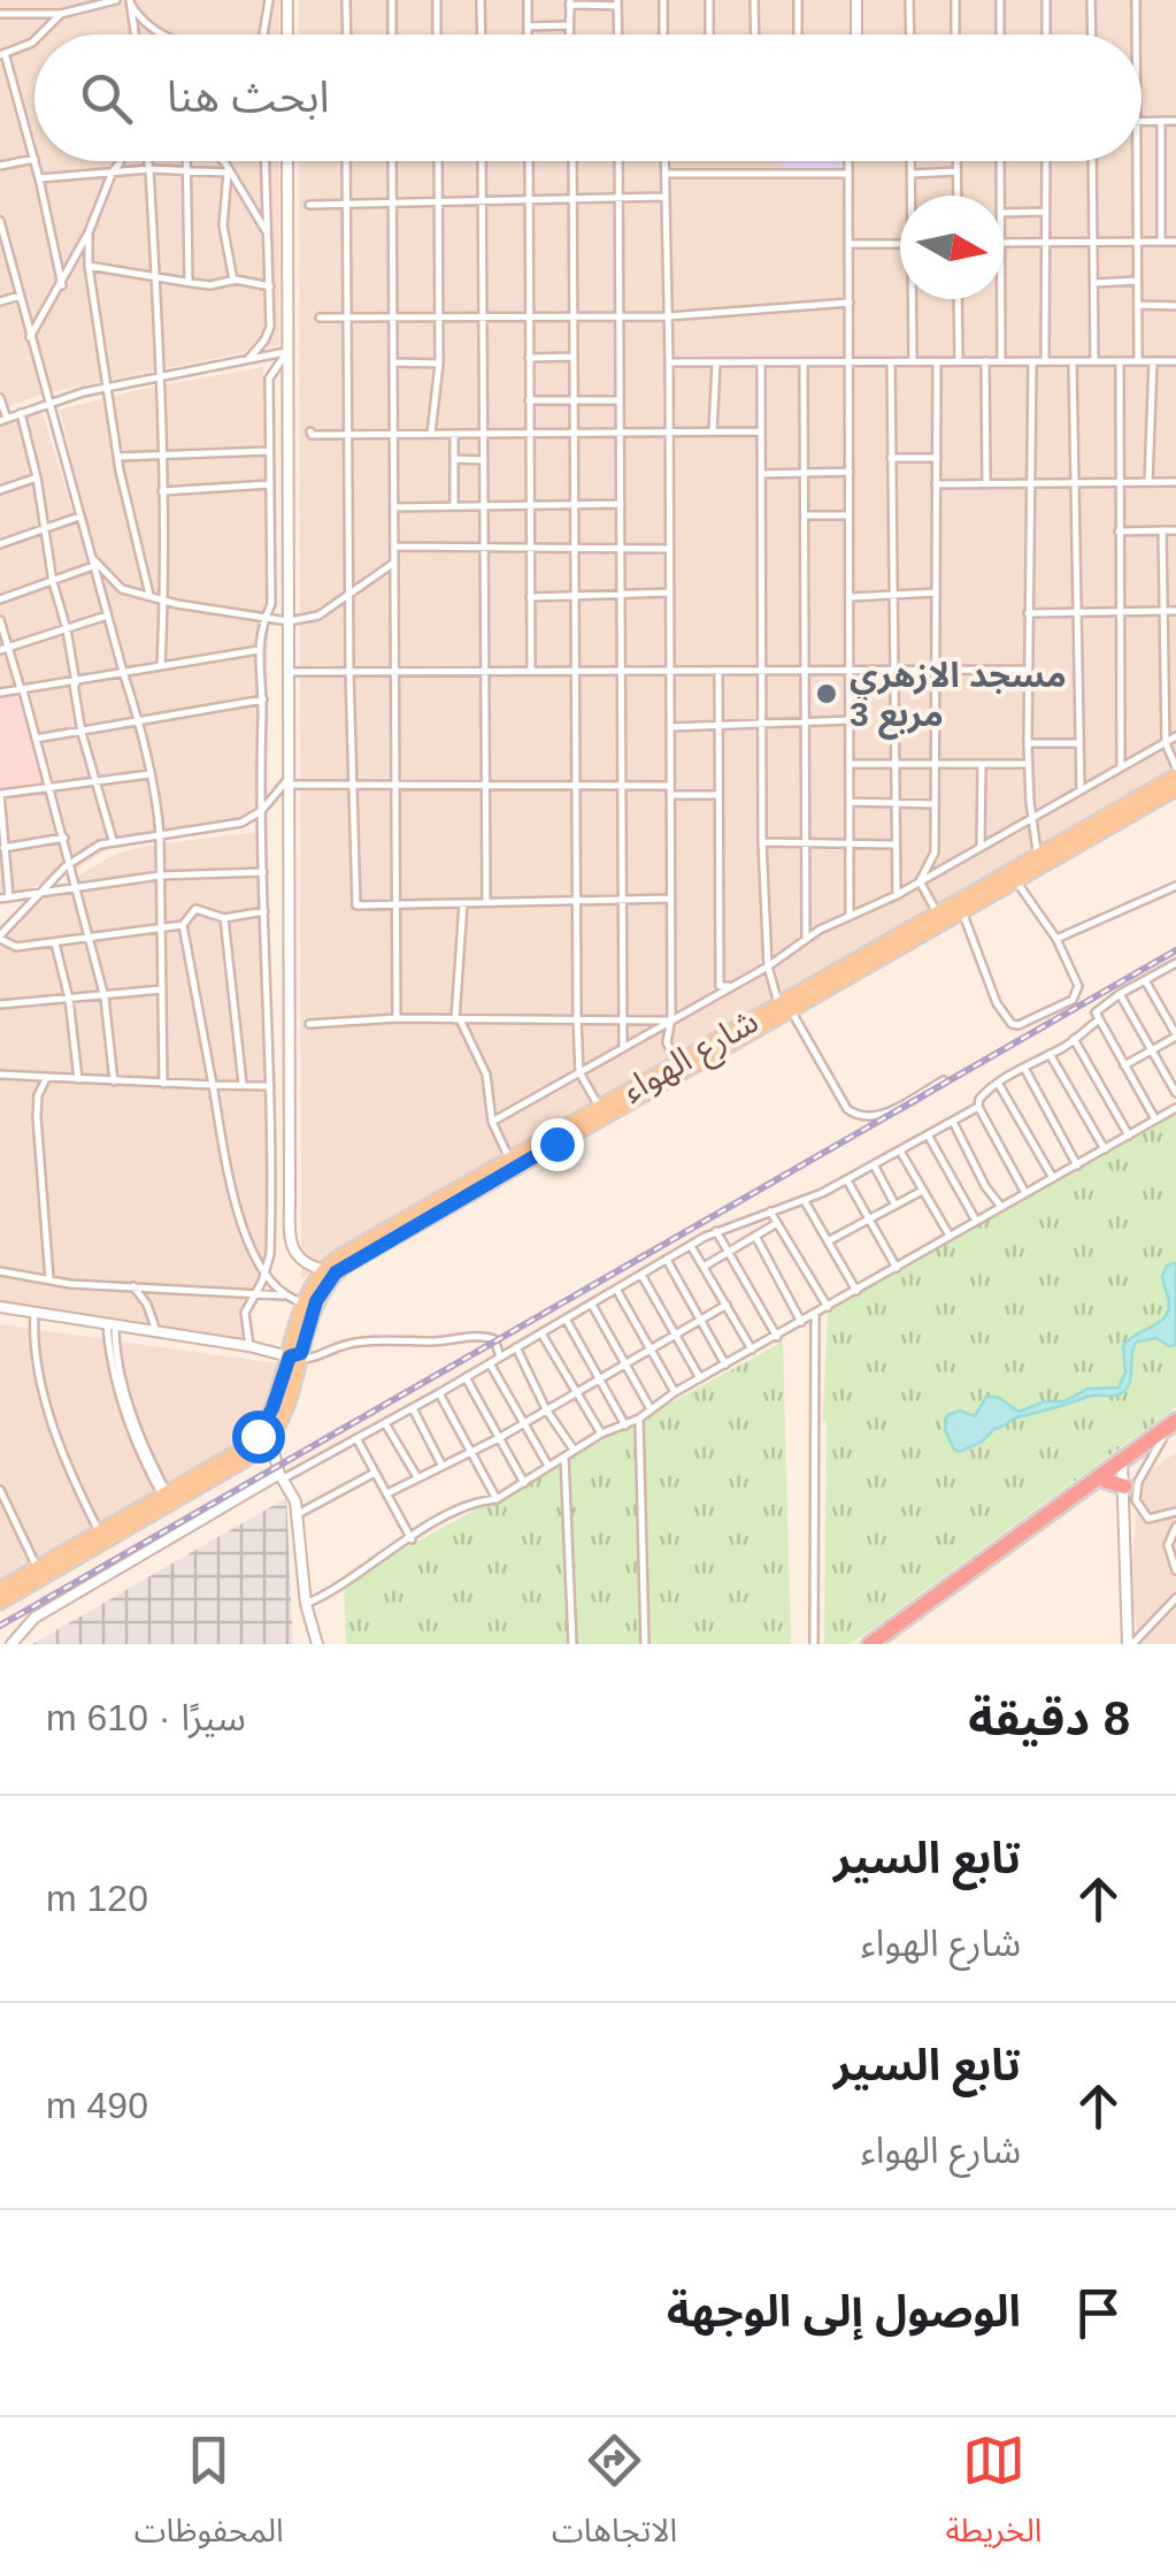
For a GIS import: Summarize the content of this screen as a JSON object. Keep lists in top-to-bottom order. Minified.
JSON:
{"streets":{"main road":["شارع الهواء"]},"places":["مسجد الازهري مربع 3"],"north":"right","page":{"search":"ابحث هنا","heading":["8 دقيقة","سيرًا · 610 m"],"list":[["تابع السير","شارع الهواء","120 m"],["تابع السير","شارع الهواء","490 m"],"الوصول إلى الوجهة"],"nav":["الخريطة","الاتجاهات","المحفوظات"]}}
